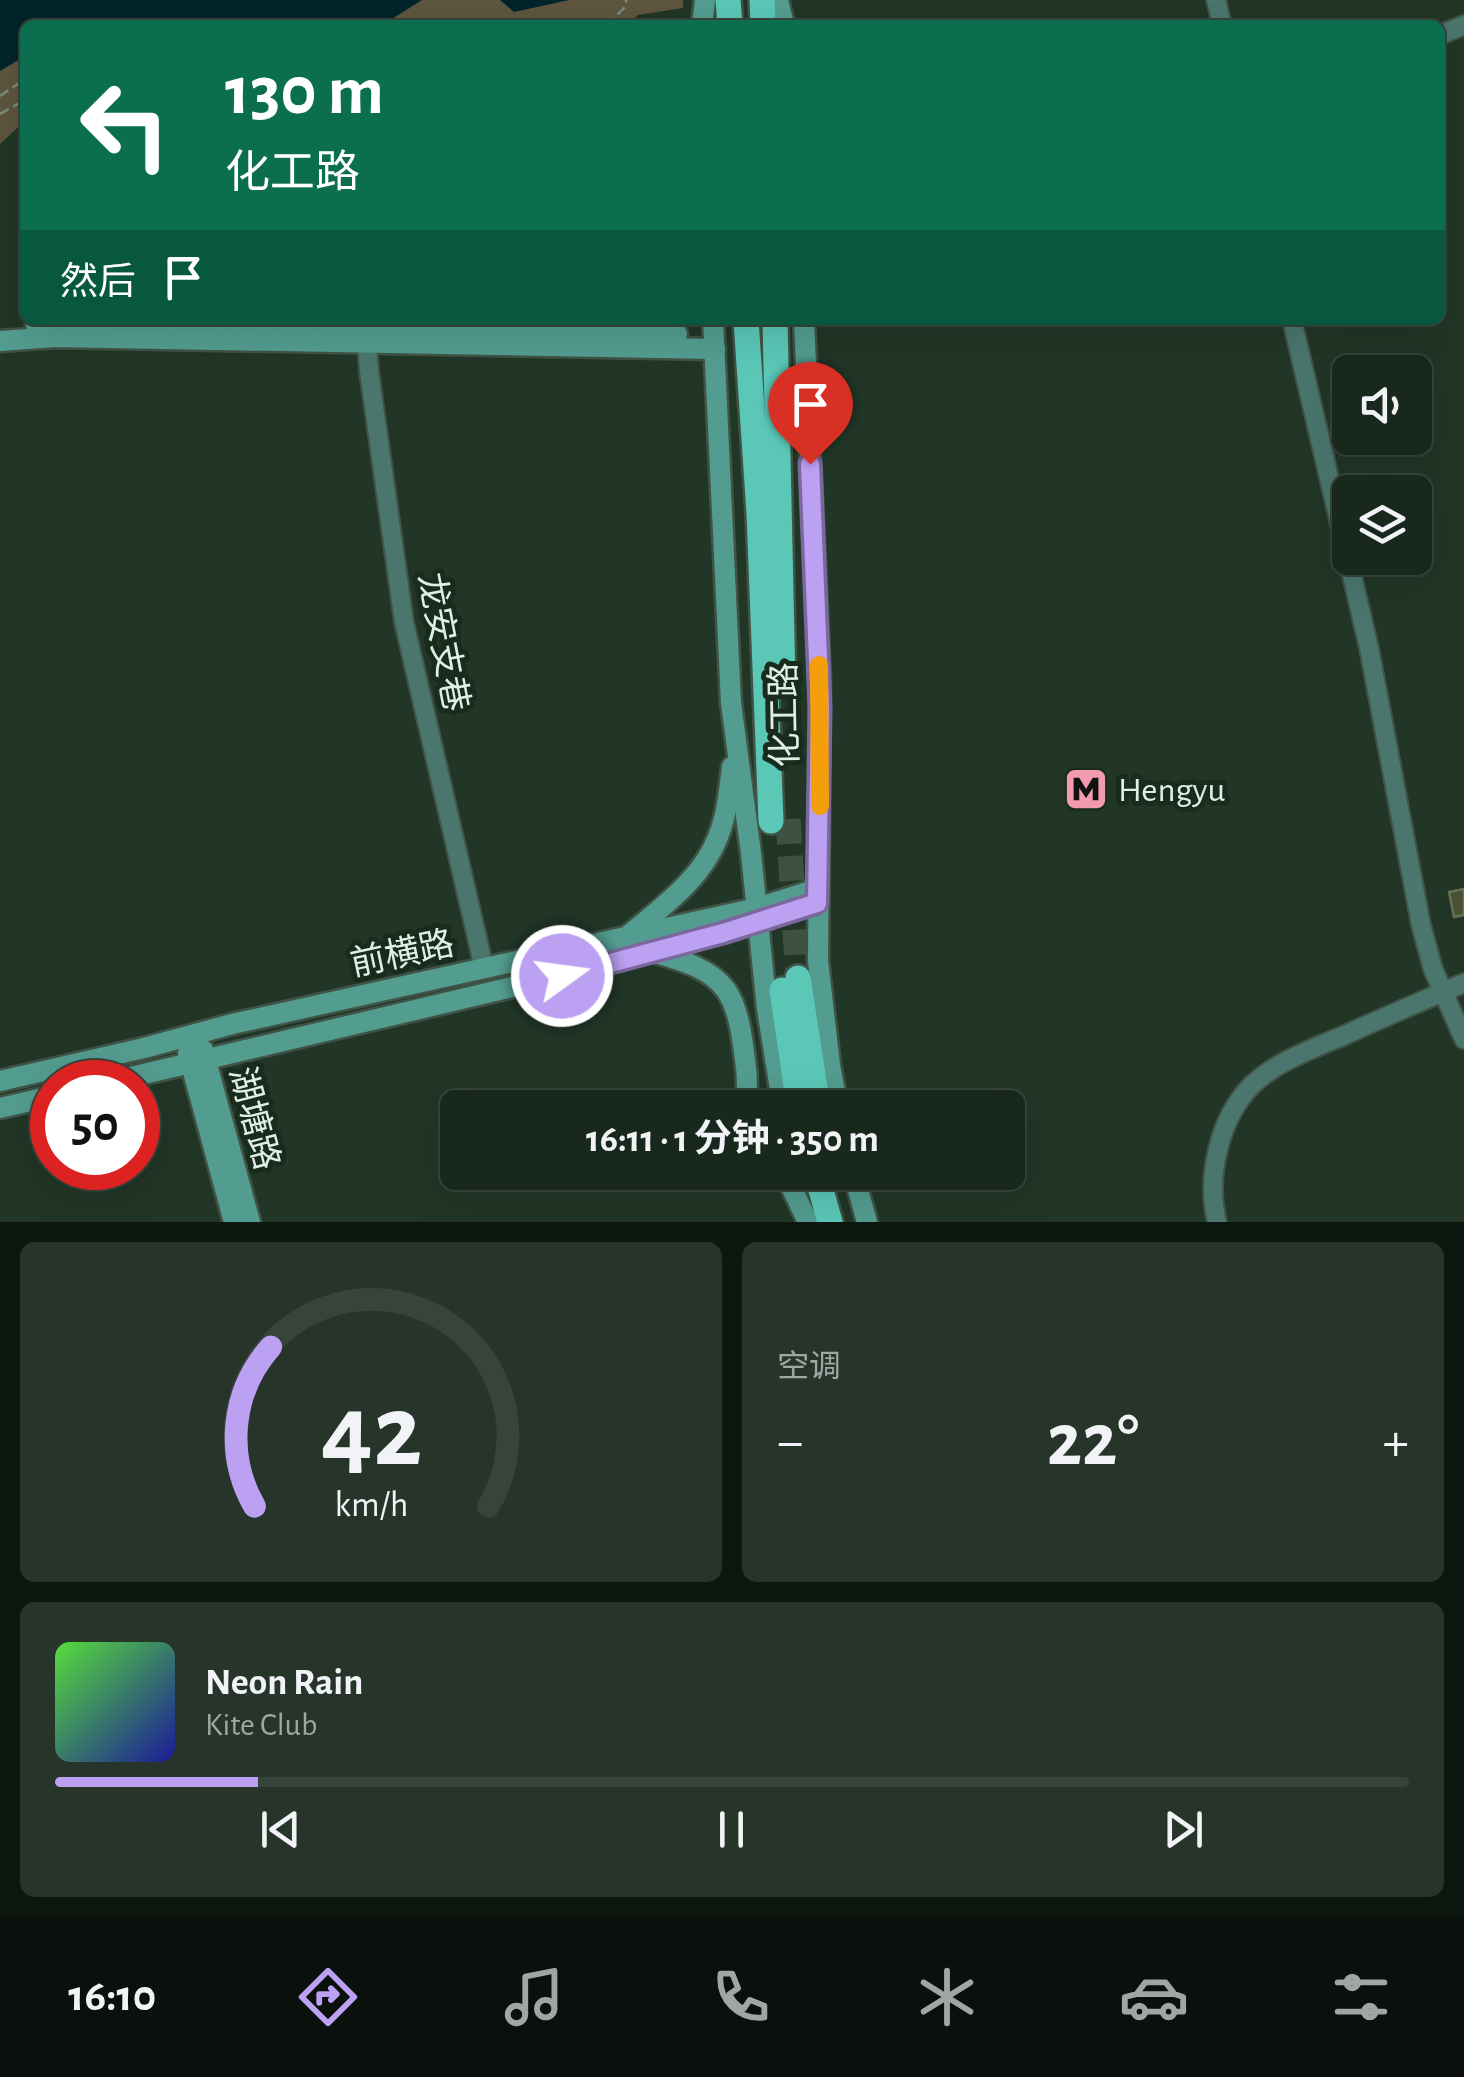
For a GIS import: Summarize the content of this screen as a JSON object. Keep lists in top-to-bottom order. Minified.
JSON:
{"streets":{"highway":["化工路"],"main road":["前横路","湖塘路"],"street":["龙安支巷"]},"crossings":[["龙安支巷","前横路"],["化工路","前横路"],["前横路","湖塘路"]],"places":{"metro station":["Hengyu"]},"page":{"turn":["130 m","化工路"],"then":"然后","limit":"50","trip":"16:11 · 1 分钟 · 350 m","tile":"空调","heat":["−","22°","+"],"song":["Neon Rain","Kite Club"],"tabs":"16:10","gauge":["42","km/h"]}}
